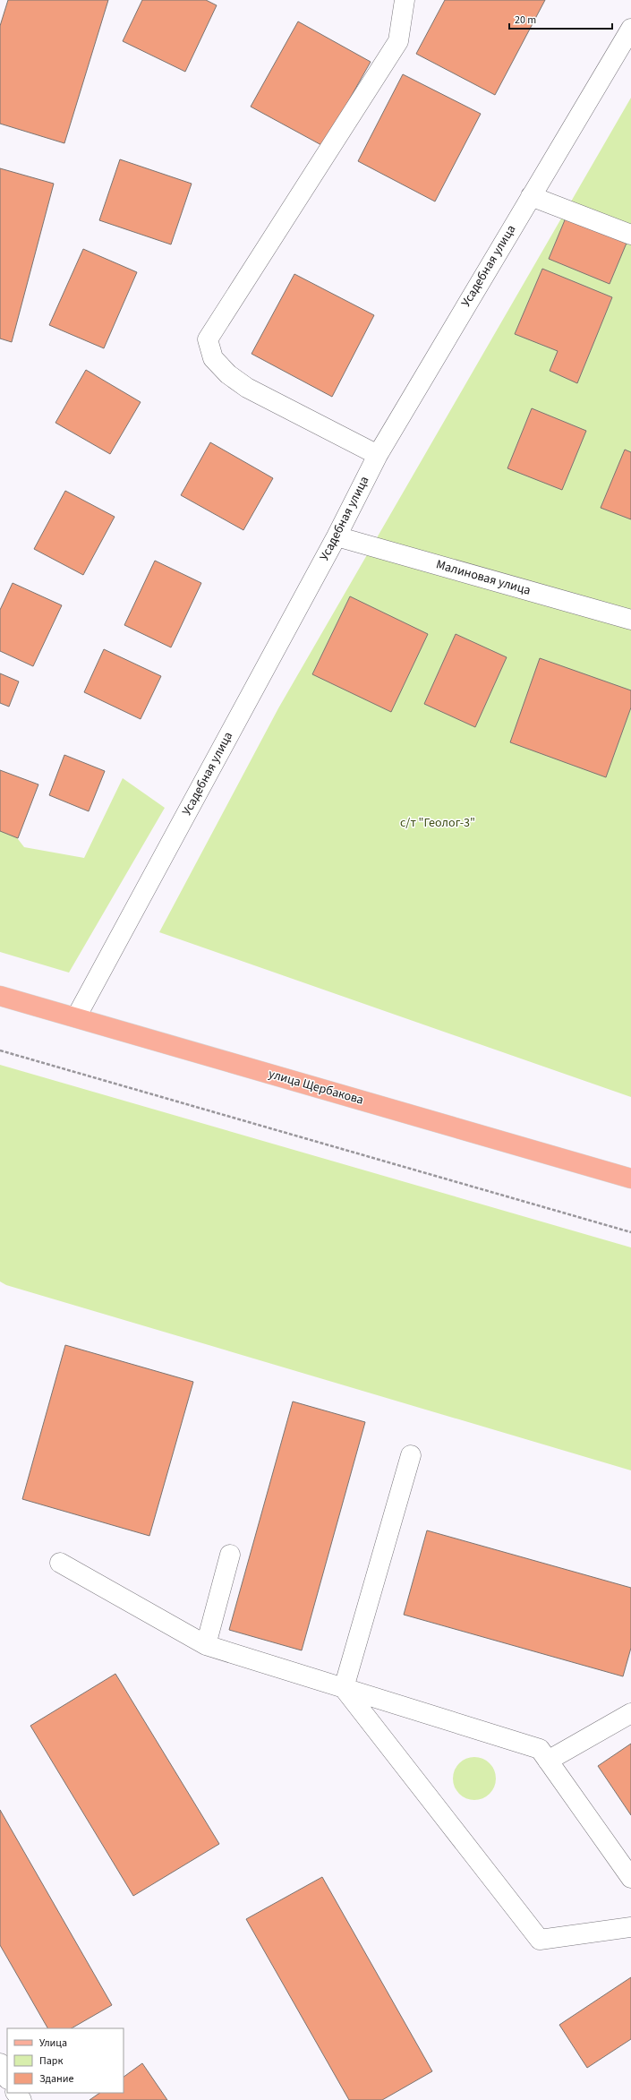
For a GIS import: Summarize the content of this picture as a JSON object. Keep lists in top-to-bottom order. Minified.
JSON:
{"streets":{"main road":["улица Щербакова"],"street":["Усадебная улица","Малиновая улица"]},"crossings":[["Усадебная улица","Малиновая улица"],["Усадебная улица","улица Щербакова"]],"parks":["с/т \"Геолог-3\""],"legend":["Улица","Парк","Здание"],"scale_bar":"20 m"}
